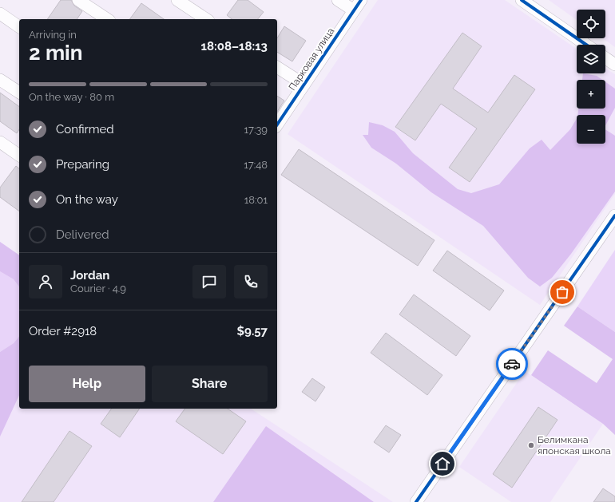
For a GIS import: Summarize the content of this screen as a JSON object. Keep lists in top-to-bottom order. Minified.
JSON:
{"streets":{"street":["Парковая улица"]},"places":["Белимкана японская школа"],"page":{"map_buttons":["+","−"],"heading":["2 min","Arriving in","18:08–18:13"],"panel":["Jordan","Courier · 4.9","Order #2918","$9.57"],"bar":"On the way · 80 m","list":[["Confirmed","17:39"],["Preparing","17:48"],["On the way","18:01"],"Delivered"],"buttons":["Help","Share"]}}
